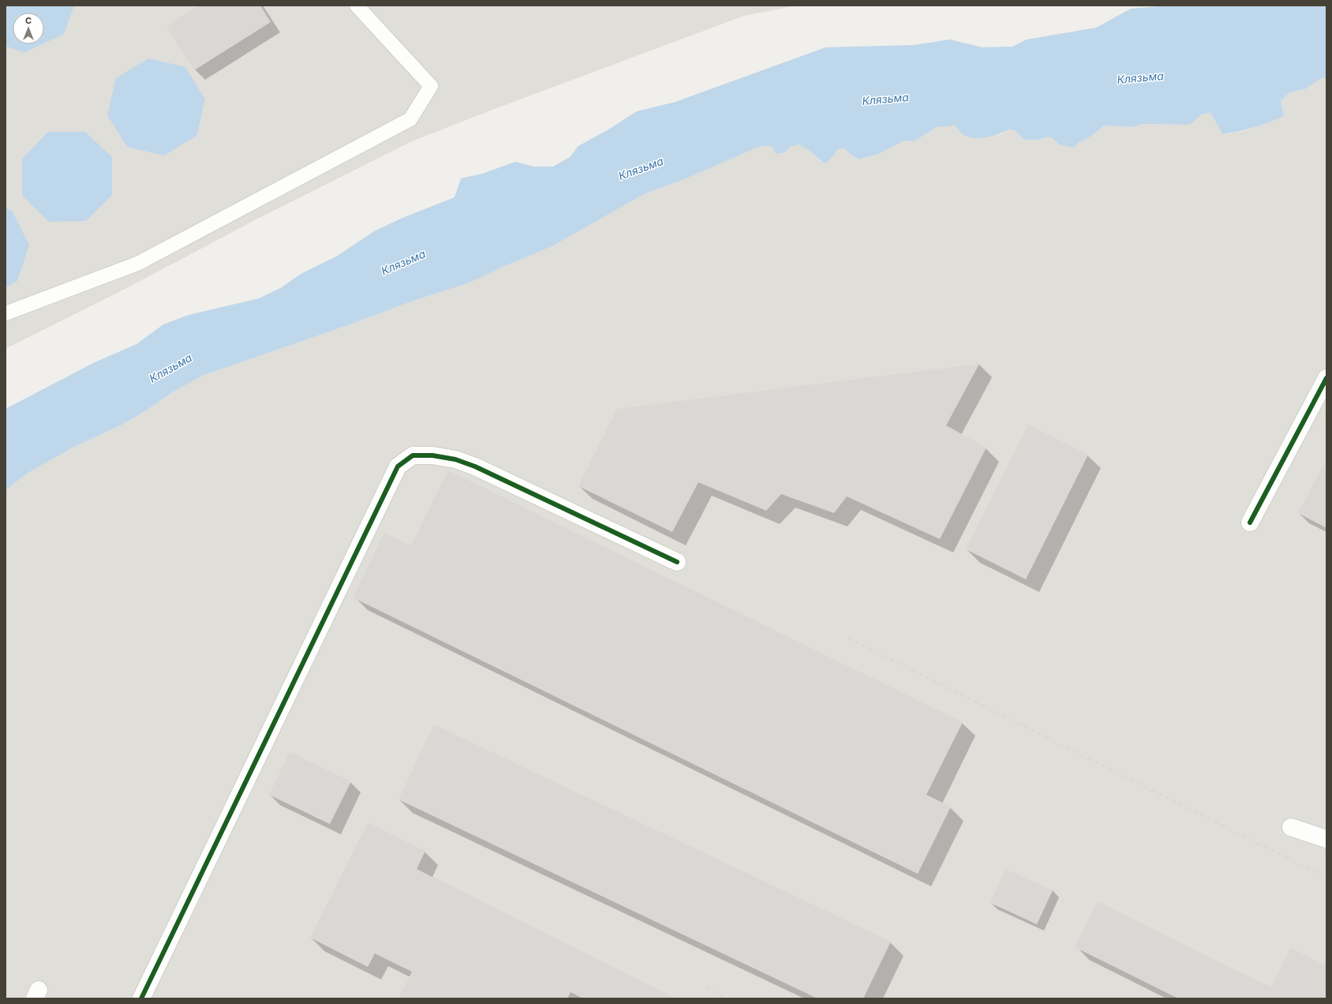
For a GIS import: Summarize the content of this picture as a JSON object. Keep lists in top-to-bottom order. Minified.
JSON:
{"water":["Клязьма"],"north":"top"}
